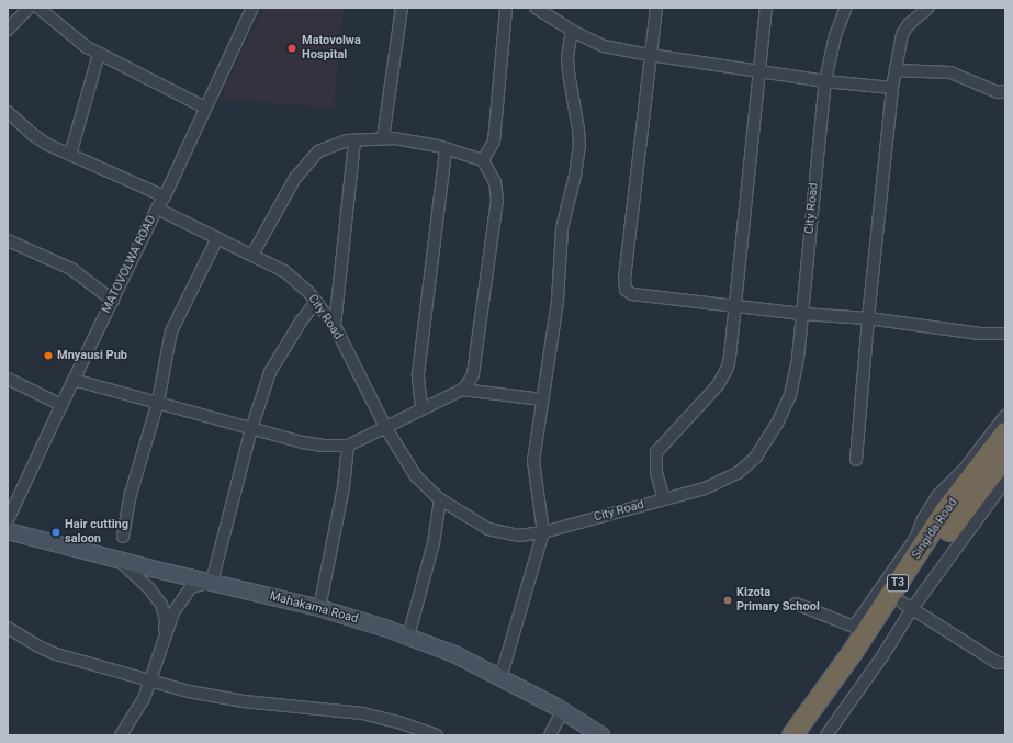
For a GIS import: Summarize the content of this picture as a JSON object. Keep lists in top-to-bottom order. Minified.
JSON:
{"streets":{"highway":["Singida Road","T3"],"street":["City Road","MATOVOLWA ROAD","Mahakama Road"]},"crossings":[["City Road","MATOVOLWA ROAD"]],"places":["Matovolwa Hospital","Mnyausi Pub","Hair cutting saloon","Kizota Primary School"]}
